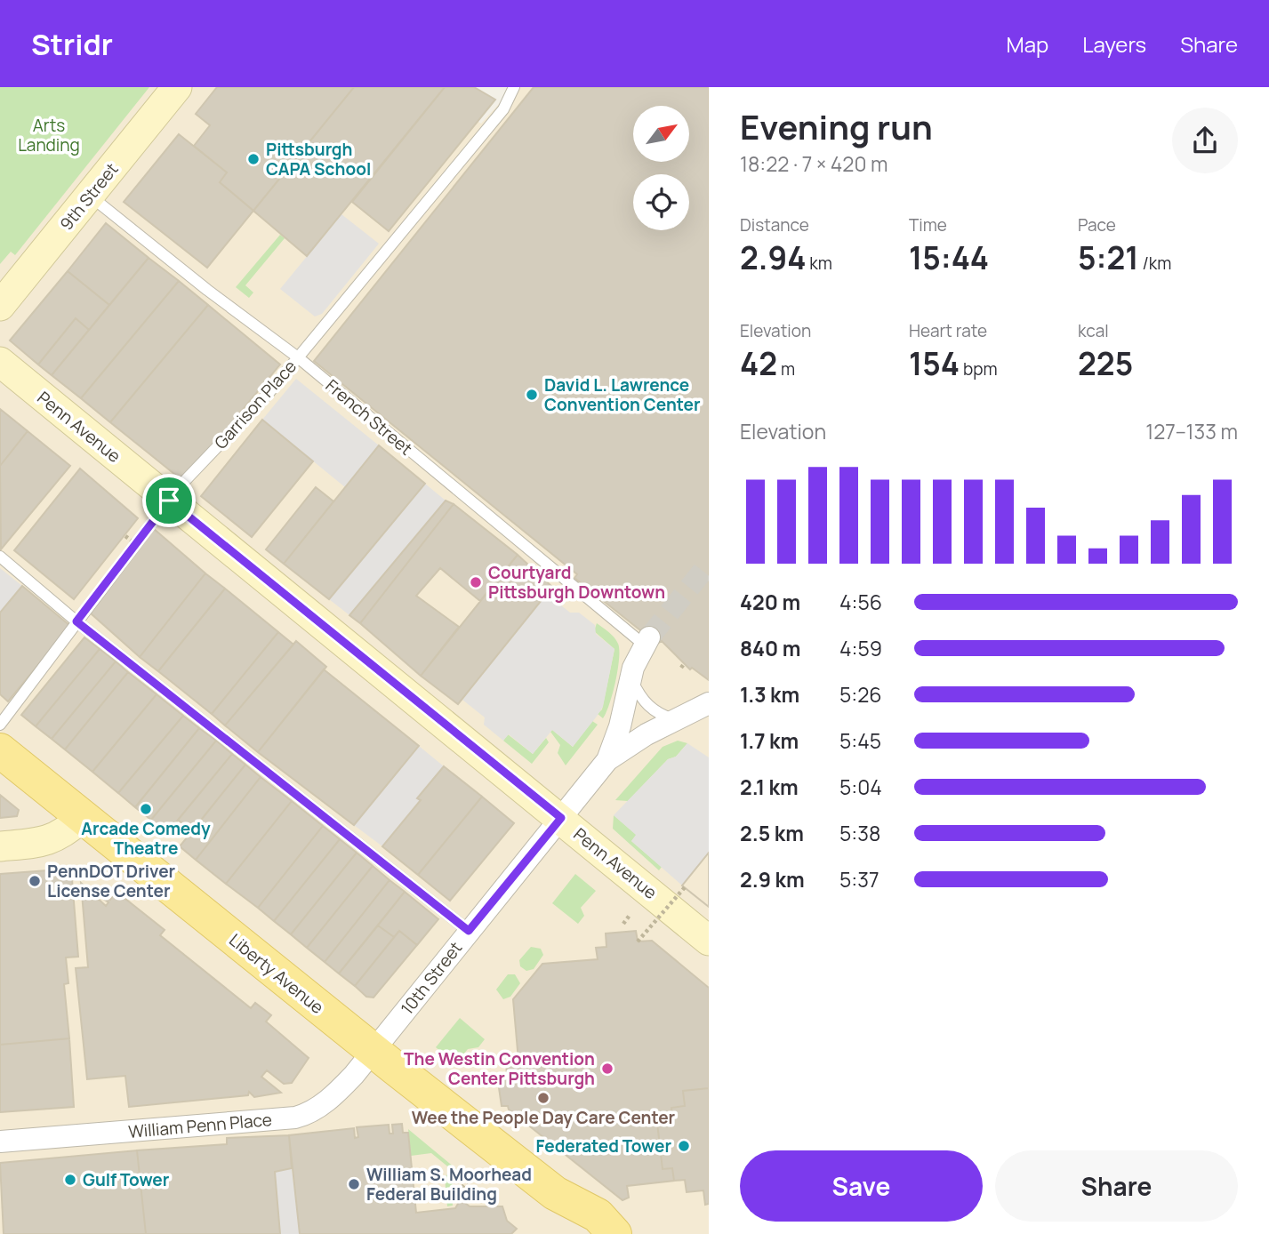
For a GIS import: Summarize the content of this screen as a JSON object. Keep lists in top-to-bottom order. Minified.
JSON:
{"streets":{"main road":["Liberty Avenue"],"street":["9th Street","Penn Avenue","10th Street","William Penn Place"],"lane":["Garrison Place","French Street"]},"crossings":[["9th Street","French Street"],["Garrison Place","French Street"],["Garrison Place","Penn Avenue"],["French Street","10th Street"],["Penn Avenue","10th Street"],["Liberty Avenue","10th Street"],["Liberty Avenue","William Penn Place"],["10th Street","William Penn Place"]],"parks":["Arts Landing"],"places":["Pittsburgh CAPA School","David L. Lawrence Convention Center","Courtyard Pittsburgh Downtown","Arcade Comedy Theatre","PennDOT Driver License Center","The Westin Convention Center Pittsburgh","Wee the People Day Care Center","Federated Tower","Gulf Tower","William S. Moorhead Federal Building"],"north":"top right","page":{"header":"Stridr","nav":["Map","Layers","Share"],"heading":["Evening run","18:22 · 7 × 420 m"],"stats":[["Distance","2.94 km"],["Time","15:44"],["Pace","5:21 /km"],["Elevation","42 m"],["Heart rate","154 bpm"],["kcal","225"]],"chart":["Elevation","127–133 m"],"list":[{"name":"420 m","note":"4:56"},{"name":"840 m","note":"4:59"},{"name":"1.3 km","note":"5:26"},{"name":"1.7 km","note":"5:45"},{"name":"2.1 km","note":"5:04"},{"name":"2.5 km","note":"5:38"},{"name":"2.9 km","note":"5:37"}],"buttons":["Save","Share"]}}
